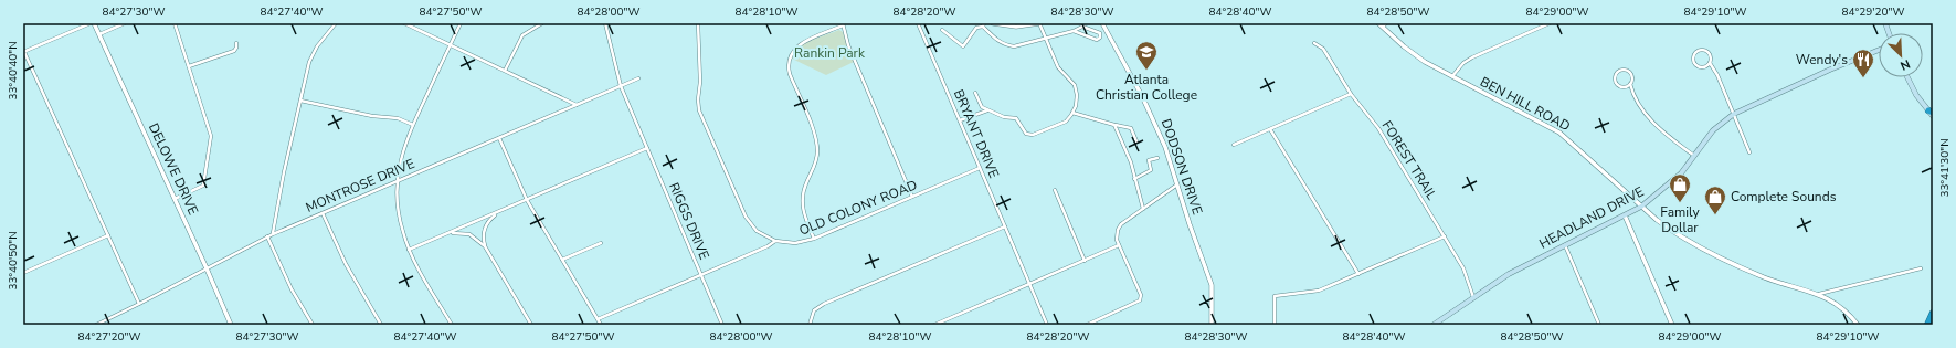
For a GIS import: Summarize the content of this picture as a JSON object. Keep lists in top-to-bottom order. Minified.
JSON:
{"streets":{"main road":["HEADLAND DRIVE"],"street":["BEN HILL ROAD","BRYANT DRIVE","FOREST TRAIL","DODSON DRIVE","DELOWE DRIVE","MONTROSE DRIVE","OLD COLONY ROAD","RIGGS DRIVE"]},"crossings":[["BEN HILL ROAD","HEADLAND DRIVE"],["BRYANT DRIVE","OLD COLONY ROAD"],["FOREST TRAIL","HEADLAND DRIVE"],["DELOWE DRIVE","MONTROSE DRIVE"],["MONTROSE DRIVE","RIGGS DRIVE"]],"parks":["Rankin Park"],"places":{"school or university":["Atlanta Christian College"],"restaurant":["Wendy's"],"shop":["Family Dollar","Complete Sounds"]},"north":"bottom right","coordinates":["84°27'30\"W","84°27'40\"W","84°27'50\"W","84°28'00\"W","84°28'10\"W","84°28'20\"W","84°28'30\"W","84°28'40\"W","84°28'50\"W","84°29'00\"W","84°29'10\"W","84°29'20\"W","33°40'40\"N","33°41'30\"N","33°40'50\"N","84°27'20\"W"]}
